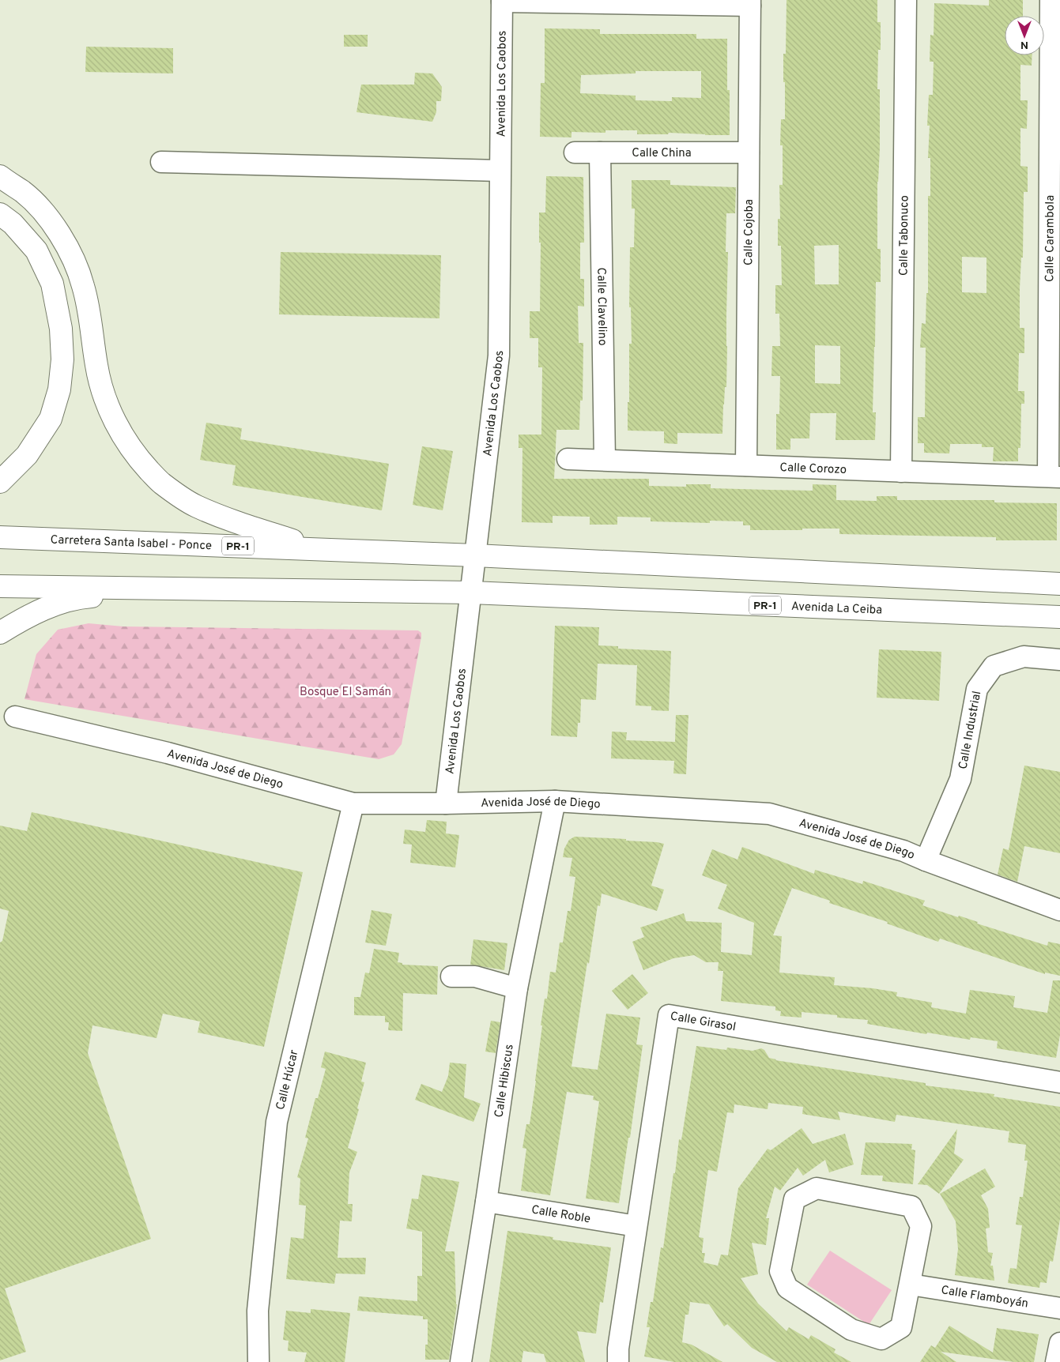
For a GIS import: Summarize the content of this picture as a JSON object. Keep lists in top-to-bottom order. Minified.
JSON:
{"streets":{"highway":["Carretera Santa Isabel - Ponce","PR-1","Avenida La Ceiba"],"street":["Avenida Los Caobos","Calle China","Calle Cojoba","Calle Tabonuco","Calle Carambola","Calle Clavelino","Calle Corozo","Calle Industrial","Avenida José de Diego","Calle Girasol","Calle Húcar","Calle Hibiscus","Calle Roble","Calle Flamboyán"]},"crossings":[["Avenida Los Caobos","Carretera Santa Isabel - Ponce"],["Avenida Los Caobos","PR-1"],["Avenida Los Caobos","Avenida La Ceiba"],["Avenida Los Caobos","Avenida José de Diego"],["Calle China","Calle Cojoba"],["Calle China","Calle Clavelino"],["Calle Cojoba","Calle Corozo"],["Calle Tabonuco","Calle Corozo"],["Calle Carambola","Calle Corozo"],["Calle Clavelino","Calle Corozo"],["Carretera Santa Isabel - Ponce","PR-1"],["PR-1","Avenida La Ceiba"],["Calle Industrial","Avenida José de Diego"],["Avenida José de Diego","Calle Húcar"],["Avenida José de Diego","Calle Hibiscus"],["Calle Girasol","Calle Roble"],["Calle Hibiscus","Calle Roble"]],"parks":["Bosque El Samán"],"north":"bottom"}
